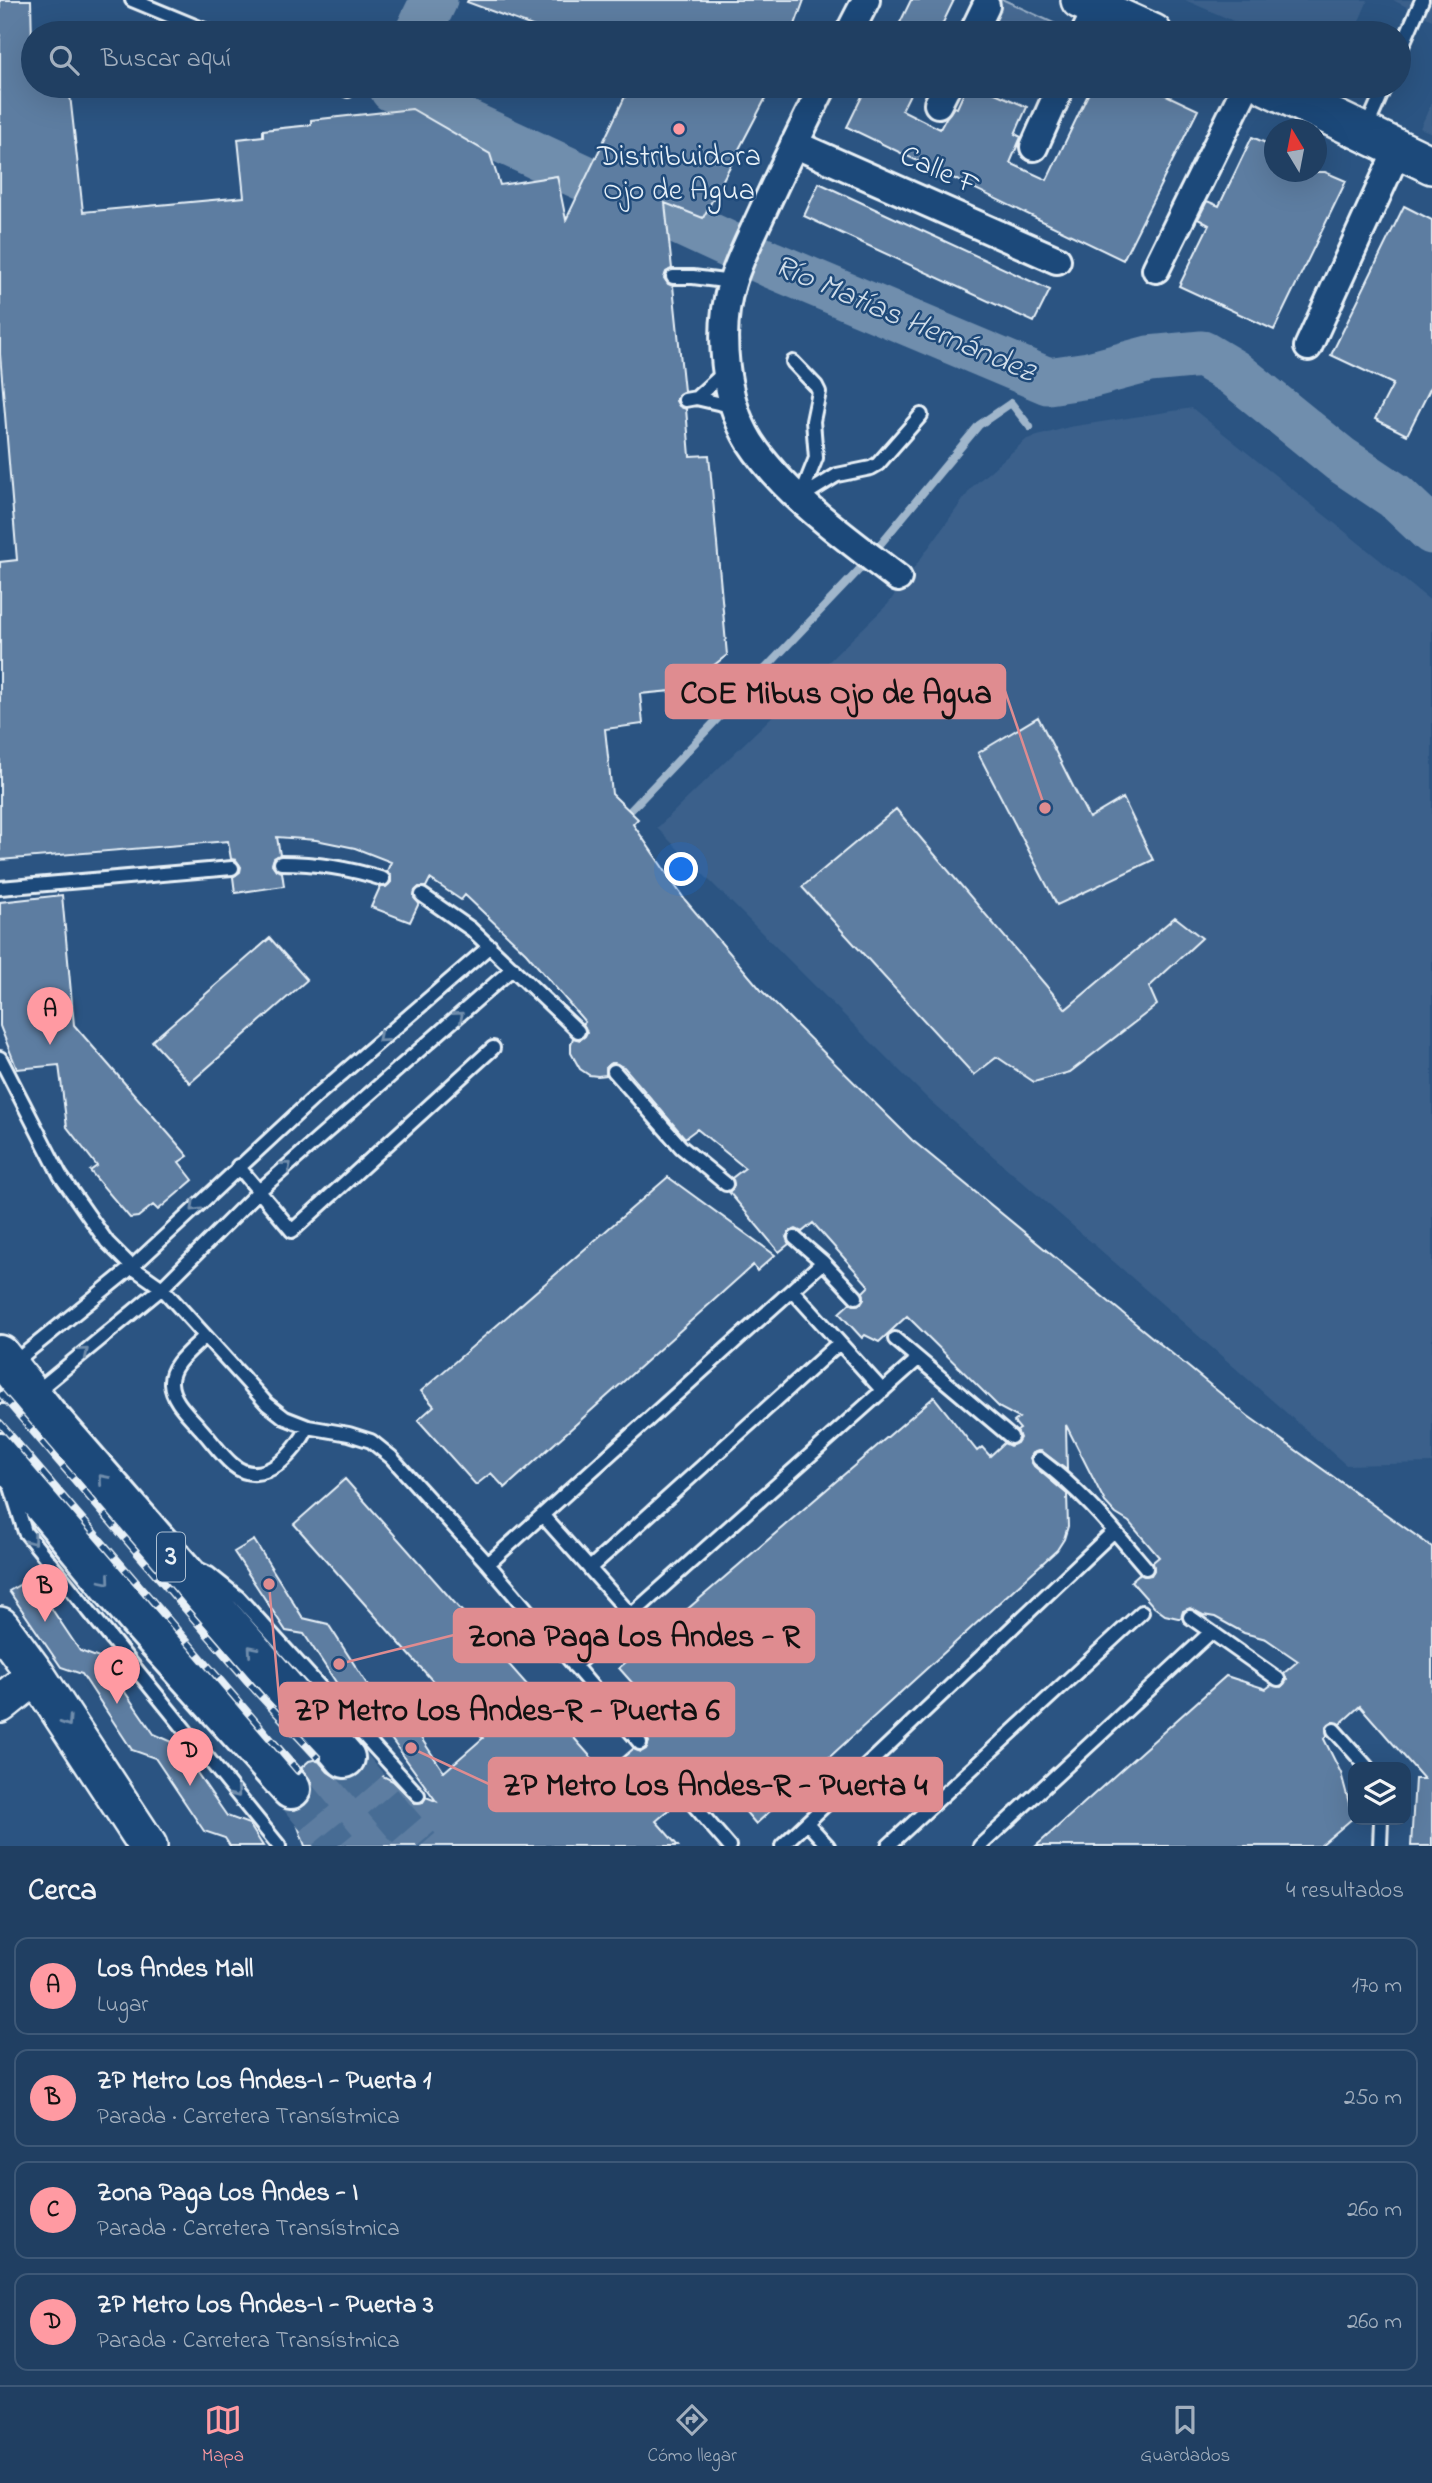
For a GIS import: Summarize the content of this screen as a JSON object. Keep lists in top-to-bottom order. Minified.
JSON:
{"streets":{"main road":["3"],"street":["Calle F"]},"water":["Río Matías Hernández"],"places":["Distribuidora Ojo de Agua","COE Mibus Ojo de Agua","ZP Metro Los Andes-R - Puerta 6","Zona Paga Los Andes - R","ZP Metro Los Andes-R - Puerta 4"],"north":"top","page":{"search":"Buscar aquí","pins":["A","B","C","D"],"heading":["Cerca","4 resultados"],"list":[{"mark":"A","name":"Los Andes Mall","note":"Lugar","value":"170 m"},{"mark":"B","name":"ZP Metro Los Andes-I - Puerta 1","note":"Parada · Carretera Transístmica","value":"250 m"},{"mark":"C","name":"Zona Paga Los Andes - I","note":"Parada · Carretera Transístmica","value":"260 m"},{"mark":"D","name":"ZP Metro Los Andes-I - Puerta 3","note":"Parada · Carretera Transístmica","value":"260 m"}],"nav":["Mapa","Cómo llegar","Guardados"]}}
